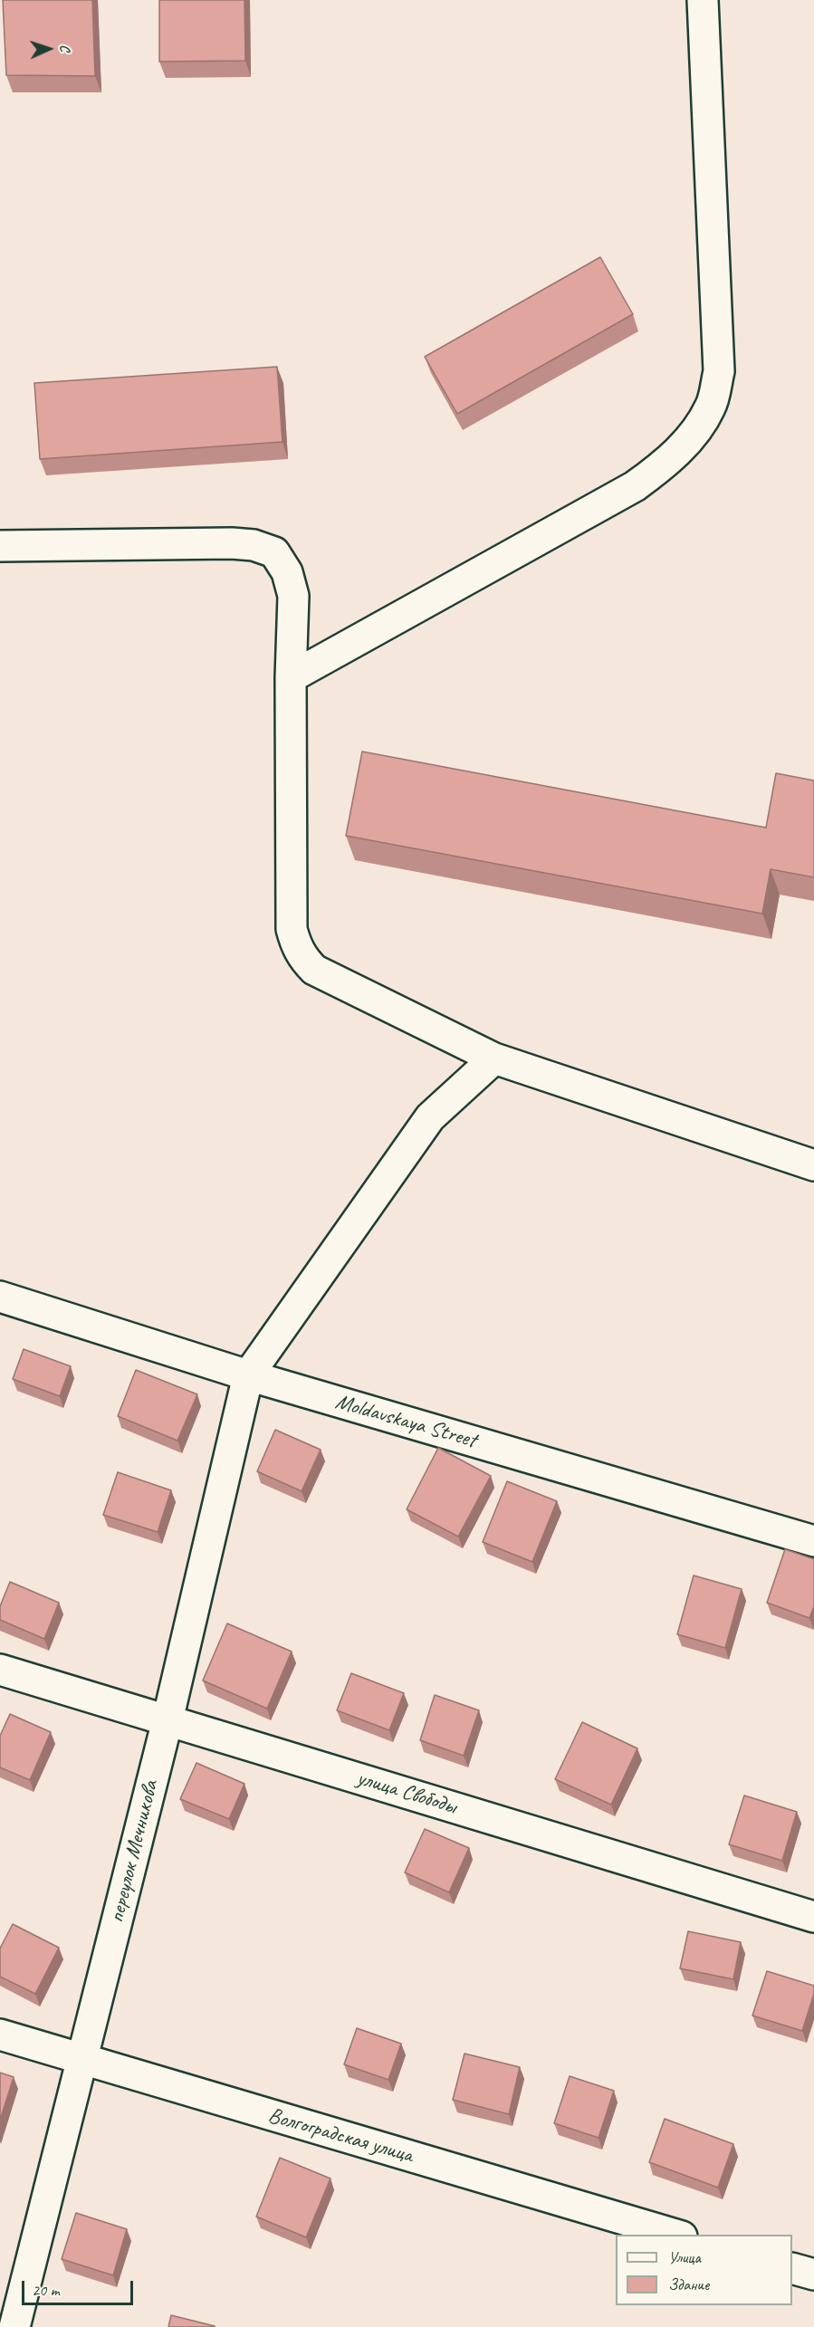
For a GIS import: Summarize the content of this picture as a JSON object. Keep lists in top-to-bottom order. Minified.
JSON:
{"streets":{"street":["Moldavskaya Street","улица Свободы","переулок Мечникова","Волгоградская улица"]},"crossings":[["Moldavskaya Street","переулок Мечникова"],["улица Свободы","переулок Мечникова"],["переулок Мечникова","Волгоградская улица"]],"legend":["Улица","Здание"],"scale_bar":"20 m","north":"right"}
